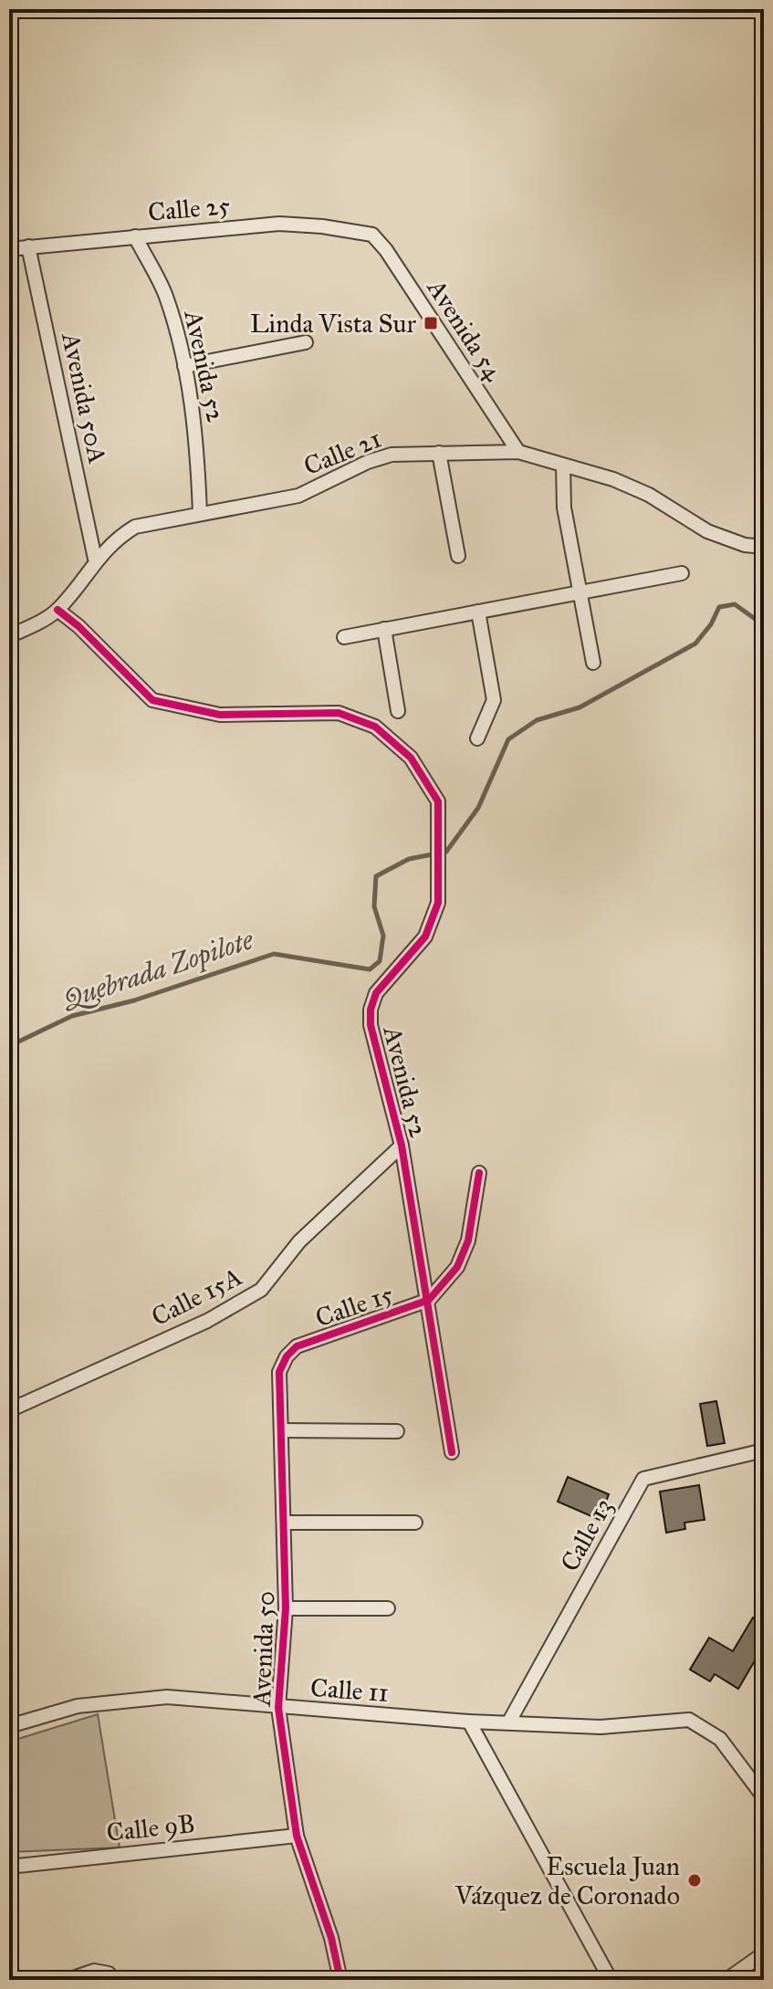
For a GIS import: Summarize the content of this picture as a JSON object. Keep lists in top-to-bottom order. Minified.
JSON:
{"streets":{"street":["Calle 25","Avenida 54","Avenida 52","Avenida 50A","Calle 21","Calle 15A","Calle 15","Calle 13","Avenida 50","Calle 11","Calle 9B"]},"crossings":[["Calle 25","Avenida 54"],["Calle 25","Avenida 52"],["Calle 25","Avenida 50A"],["Avenida 54","Calle 21"],["Avenida 52","Calle 21"],["Avenida 52","Calle 15A"],["Avenida 52","Calle 15"],["Avenida 50A","Calle 21"],["Calle 15","Avenida 50"],["Calle 13","Calle 11"],["Avenida 50","Calle 11"],["Avenida 50","Calle 9B"]],"water":["Quebrada Zopilote"],"places":{"transit":["Linda Vista Sur"],"other":["Escuela Juan Vázquez de Coronado"]}}
